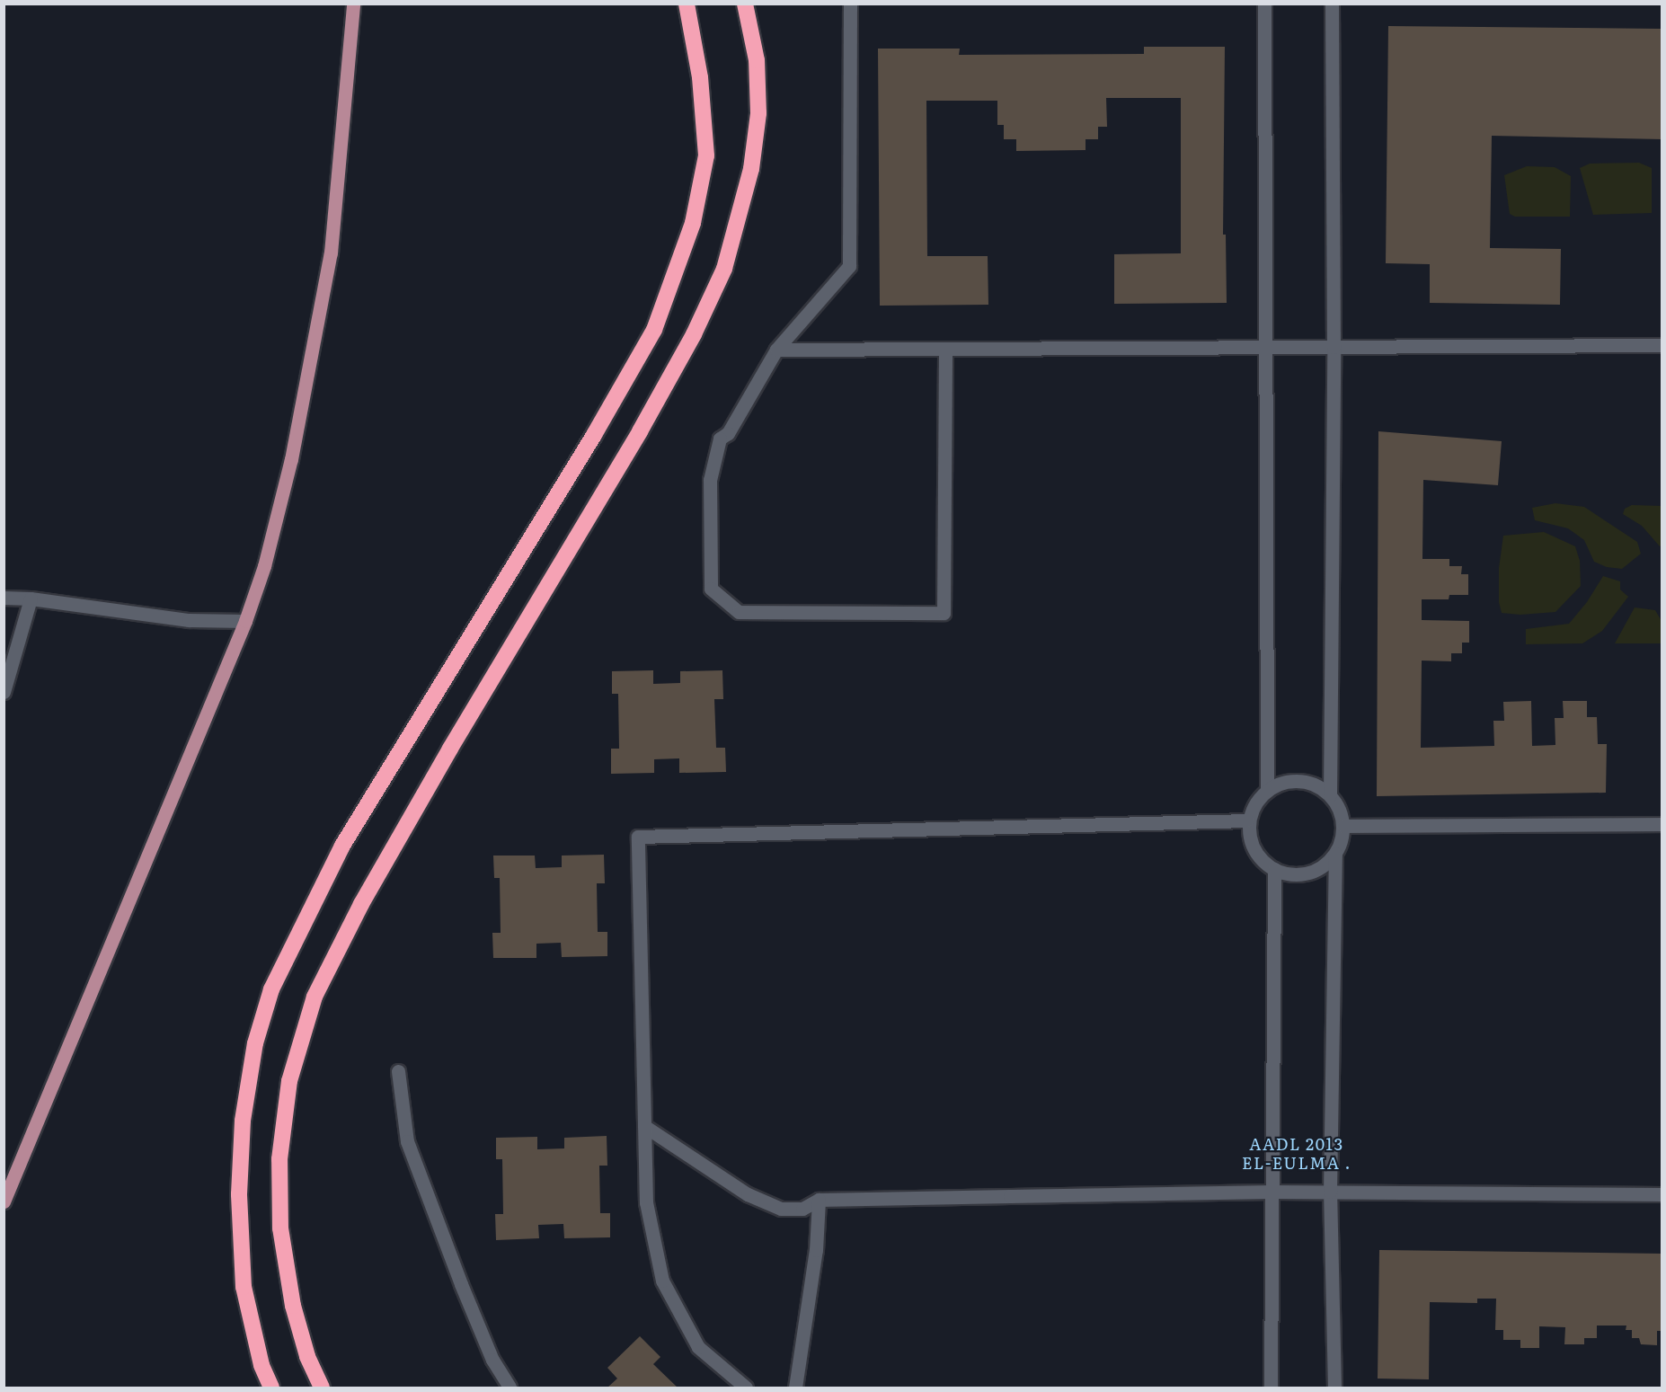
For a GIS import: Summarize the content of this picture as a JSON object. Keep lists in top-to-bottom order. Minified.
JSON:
{"districts":["AADL 2013 EL-EULMA ."]}
